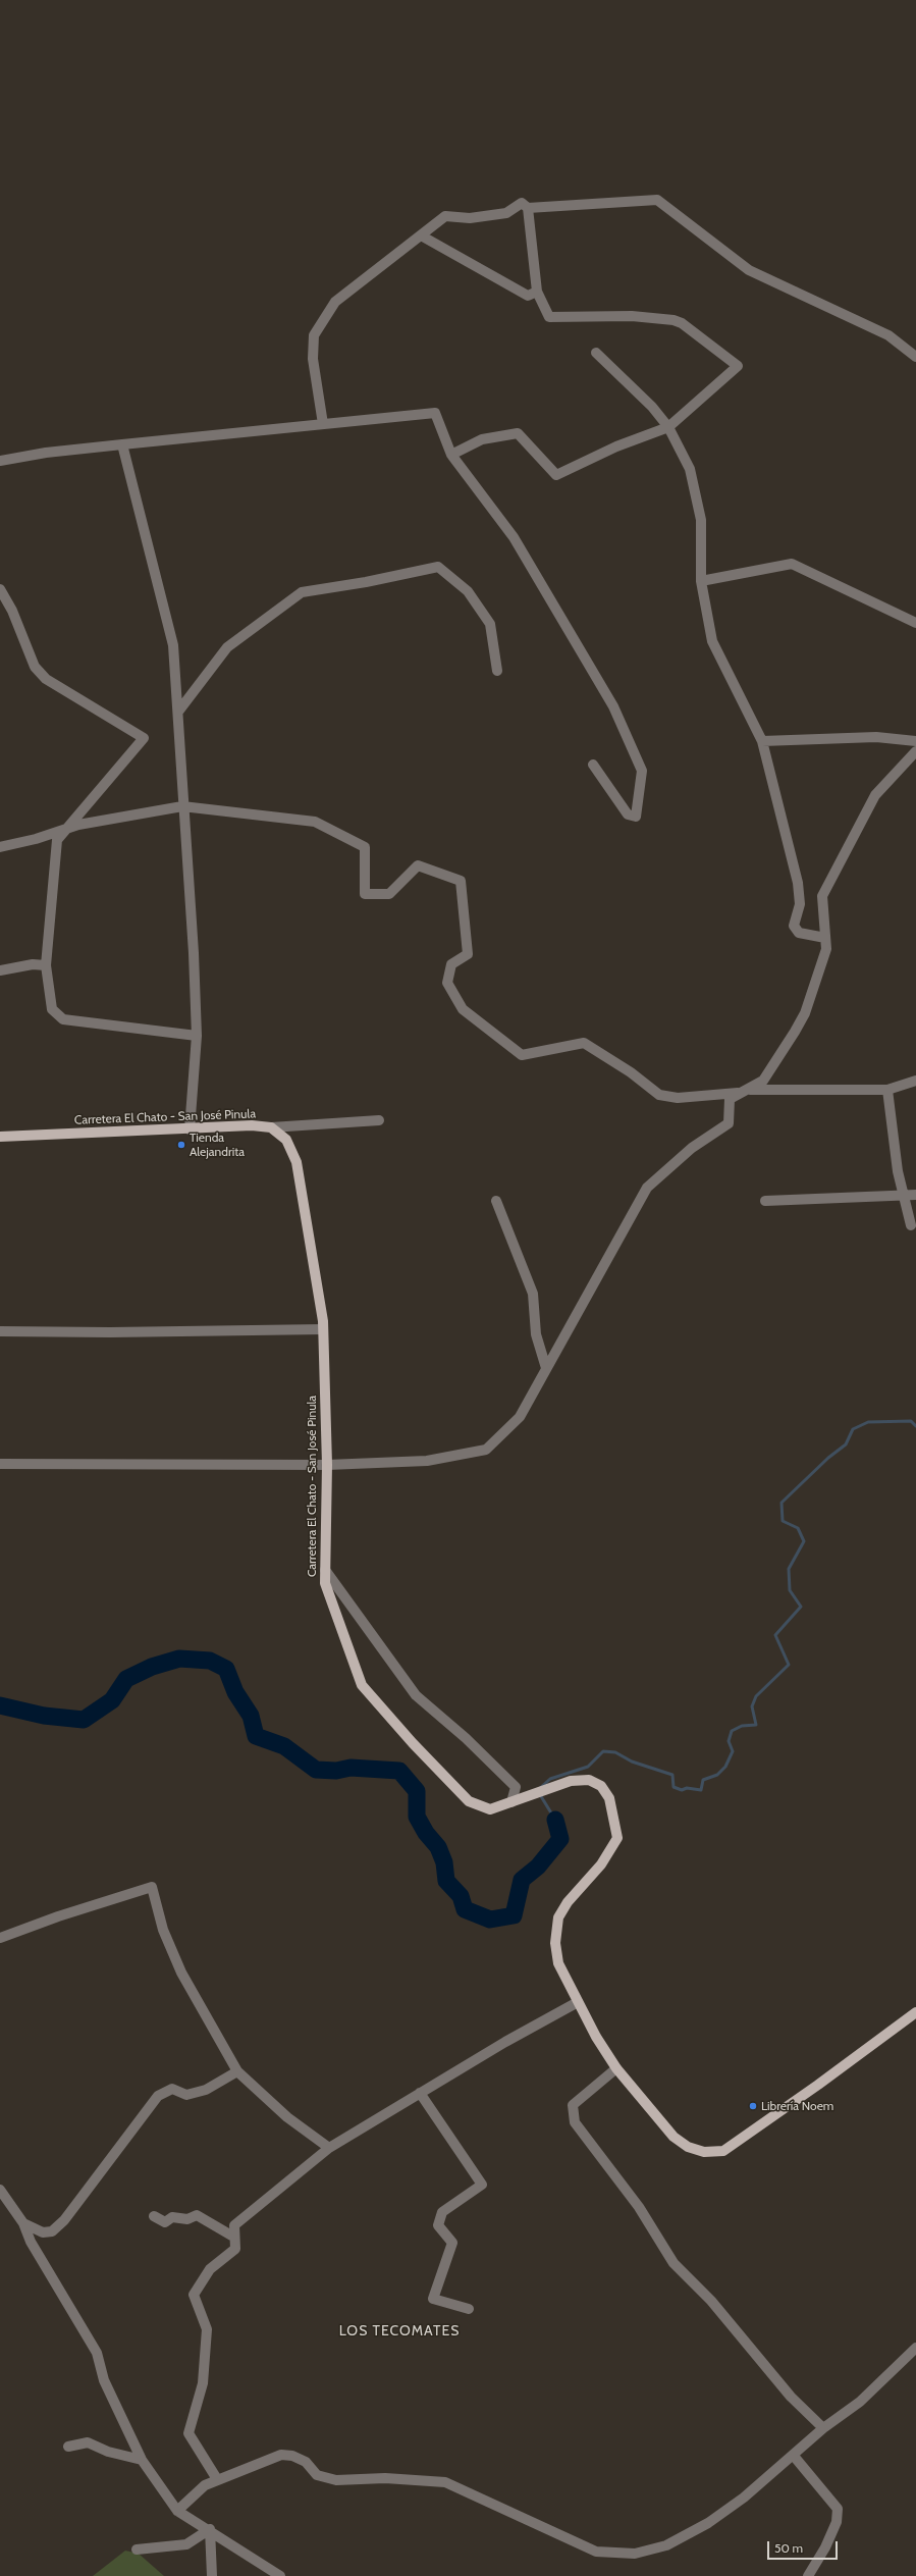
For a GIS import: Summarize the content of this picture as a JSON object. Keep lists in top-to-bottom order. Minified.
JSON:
{"streets":{"main road":["Carretera El Chato - San José Pinula"]},"districts":["LOS TECOMATES"],"places":["Tienda Alejandrita","Librería Noem"],"scale_bar":"50 m"}
